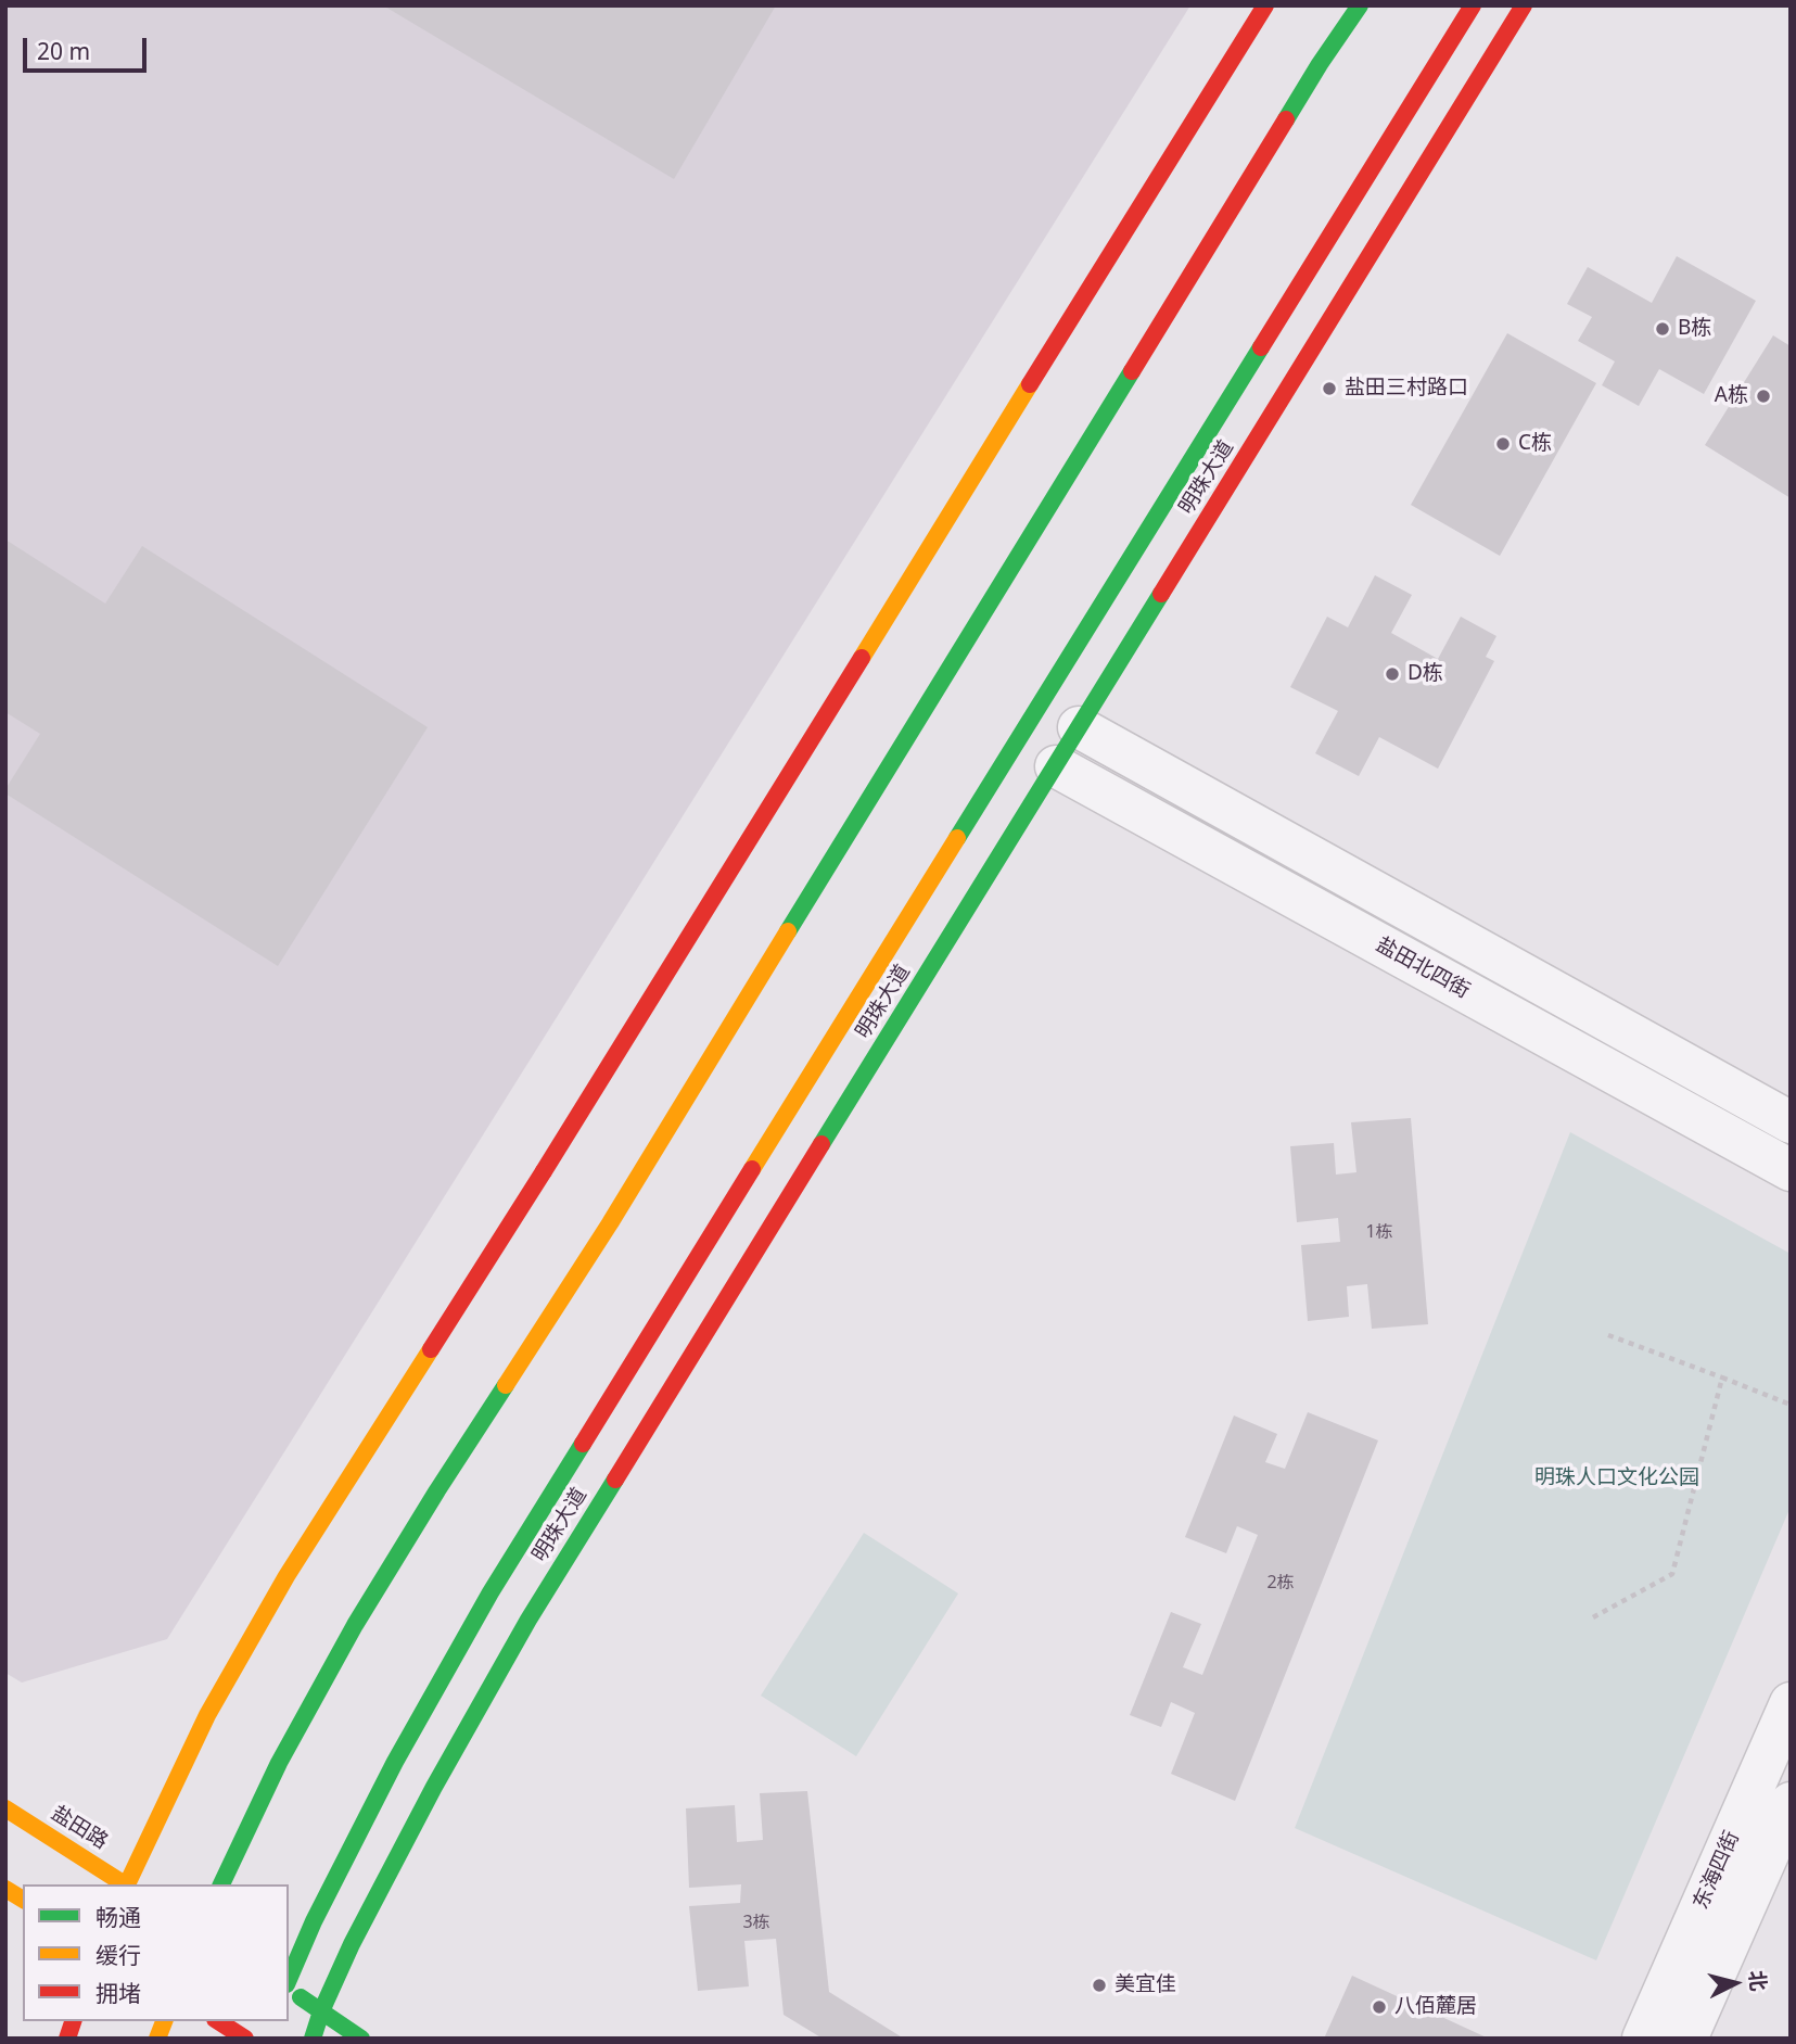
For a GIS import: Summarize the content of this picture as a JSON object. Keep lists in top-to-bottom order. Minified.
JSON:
{"streets":{"street":["明珠大道","盐田北四街","盐田路","东海四街"]},"crossings":[["明珠大道","盐田北四街"]],"parks":["明珠人口文化公园"],"places":["B栋","盐田三村路口","A栋","C栋","D栋","美宜佳","八佰麓居"],"house_numbers":["1栋","2栋","3栋"],"legend":["畅通","缓行","拥堵"],"scale_bar":"20 m","north":"right"}
